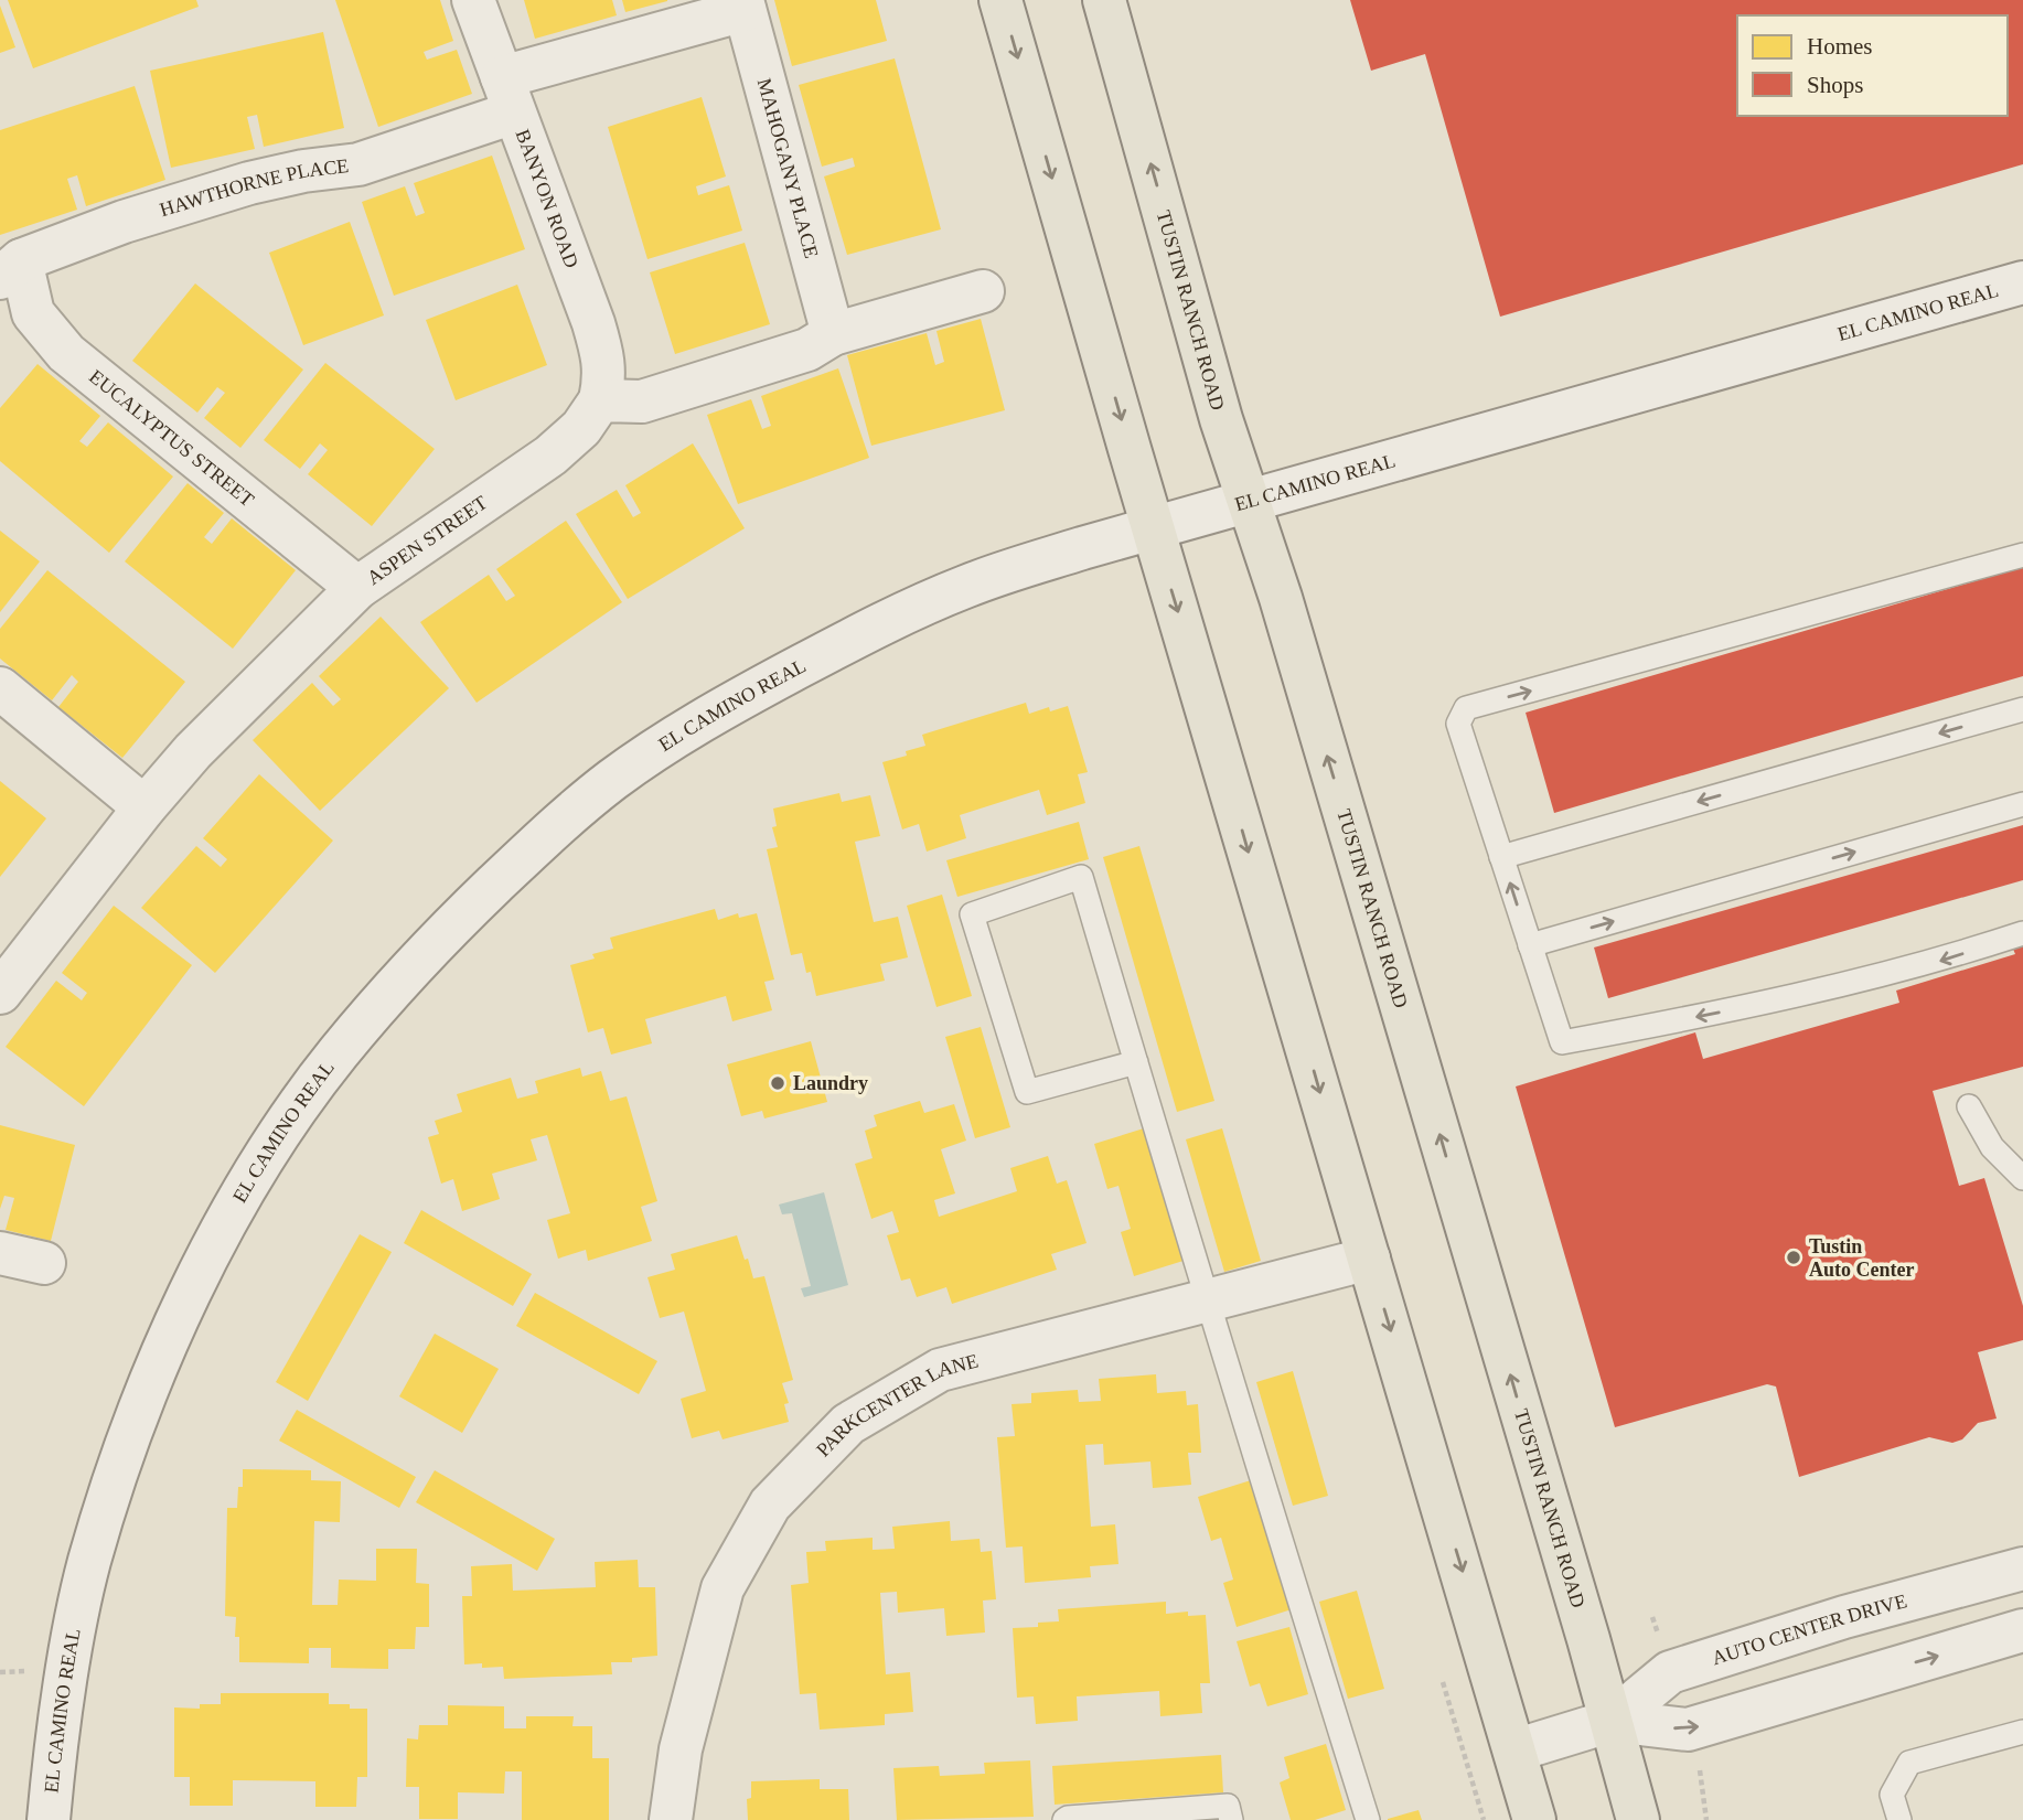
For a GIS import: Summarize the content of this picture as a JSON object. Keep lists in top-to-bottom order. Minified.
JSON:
{"streets":{"main road":["TUSTIN RANCH ROAD"],"street":["MAHOGANY PLACE","HAWTHORNE PLACE","BANYON ROAD","EL CAMINO REAL","EUCALYPTUS STREET","ASPEN STREET","PARKCENTER LANE","AUTO CENTER DRIVE"]},"crossings":[["MAHOGANY PLACE","HAWTHORNE PLACE"],["HAWTHORNE PLACE","BANYON ROAD"],["HAWTHORNE PLACE","EUCALYPTUS STREET"],["BANYON ROAD","ASPEN STREET"],["TUSTIN RANCH ROAD","EL CAMINO REAL"],["TUSTIN RANCH ROAD","AUTO CENTER DRIVE"],["EUCALYPTUS STREET","ASPEN STREET"]],"places":["Laundry","Tustin Auto Center"],"legend":["Homes","Shops"]}
